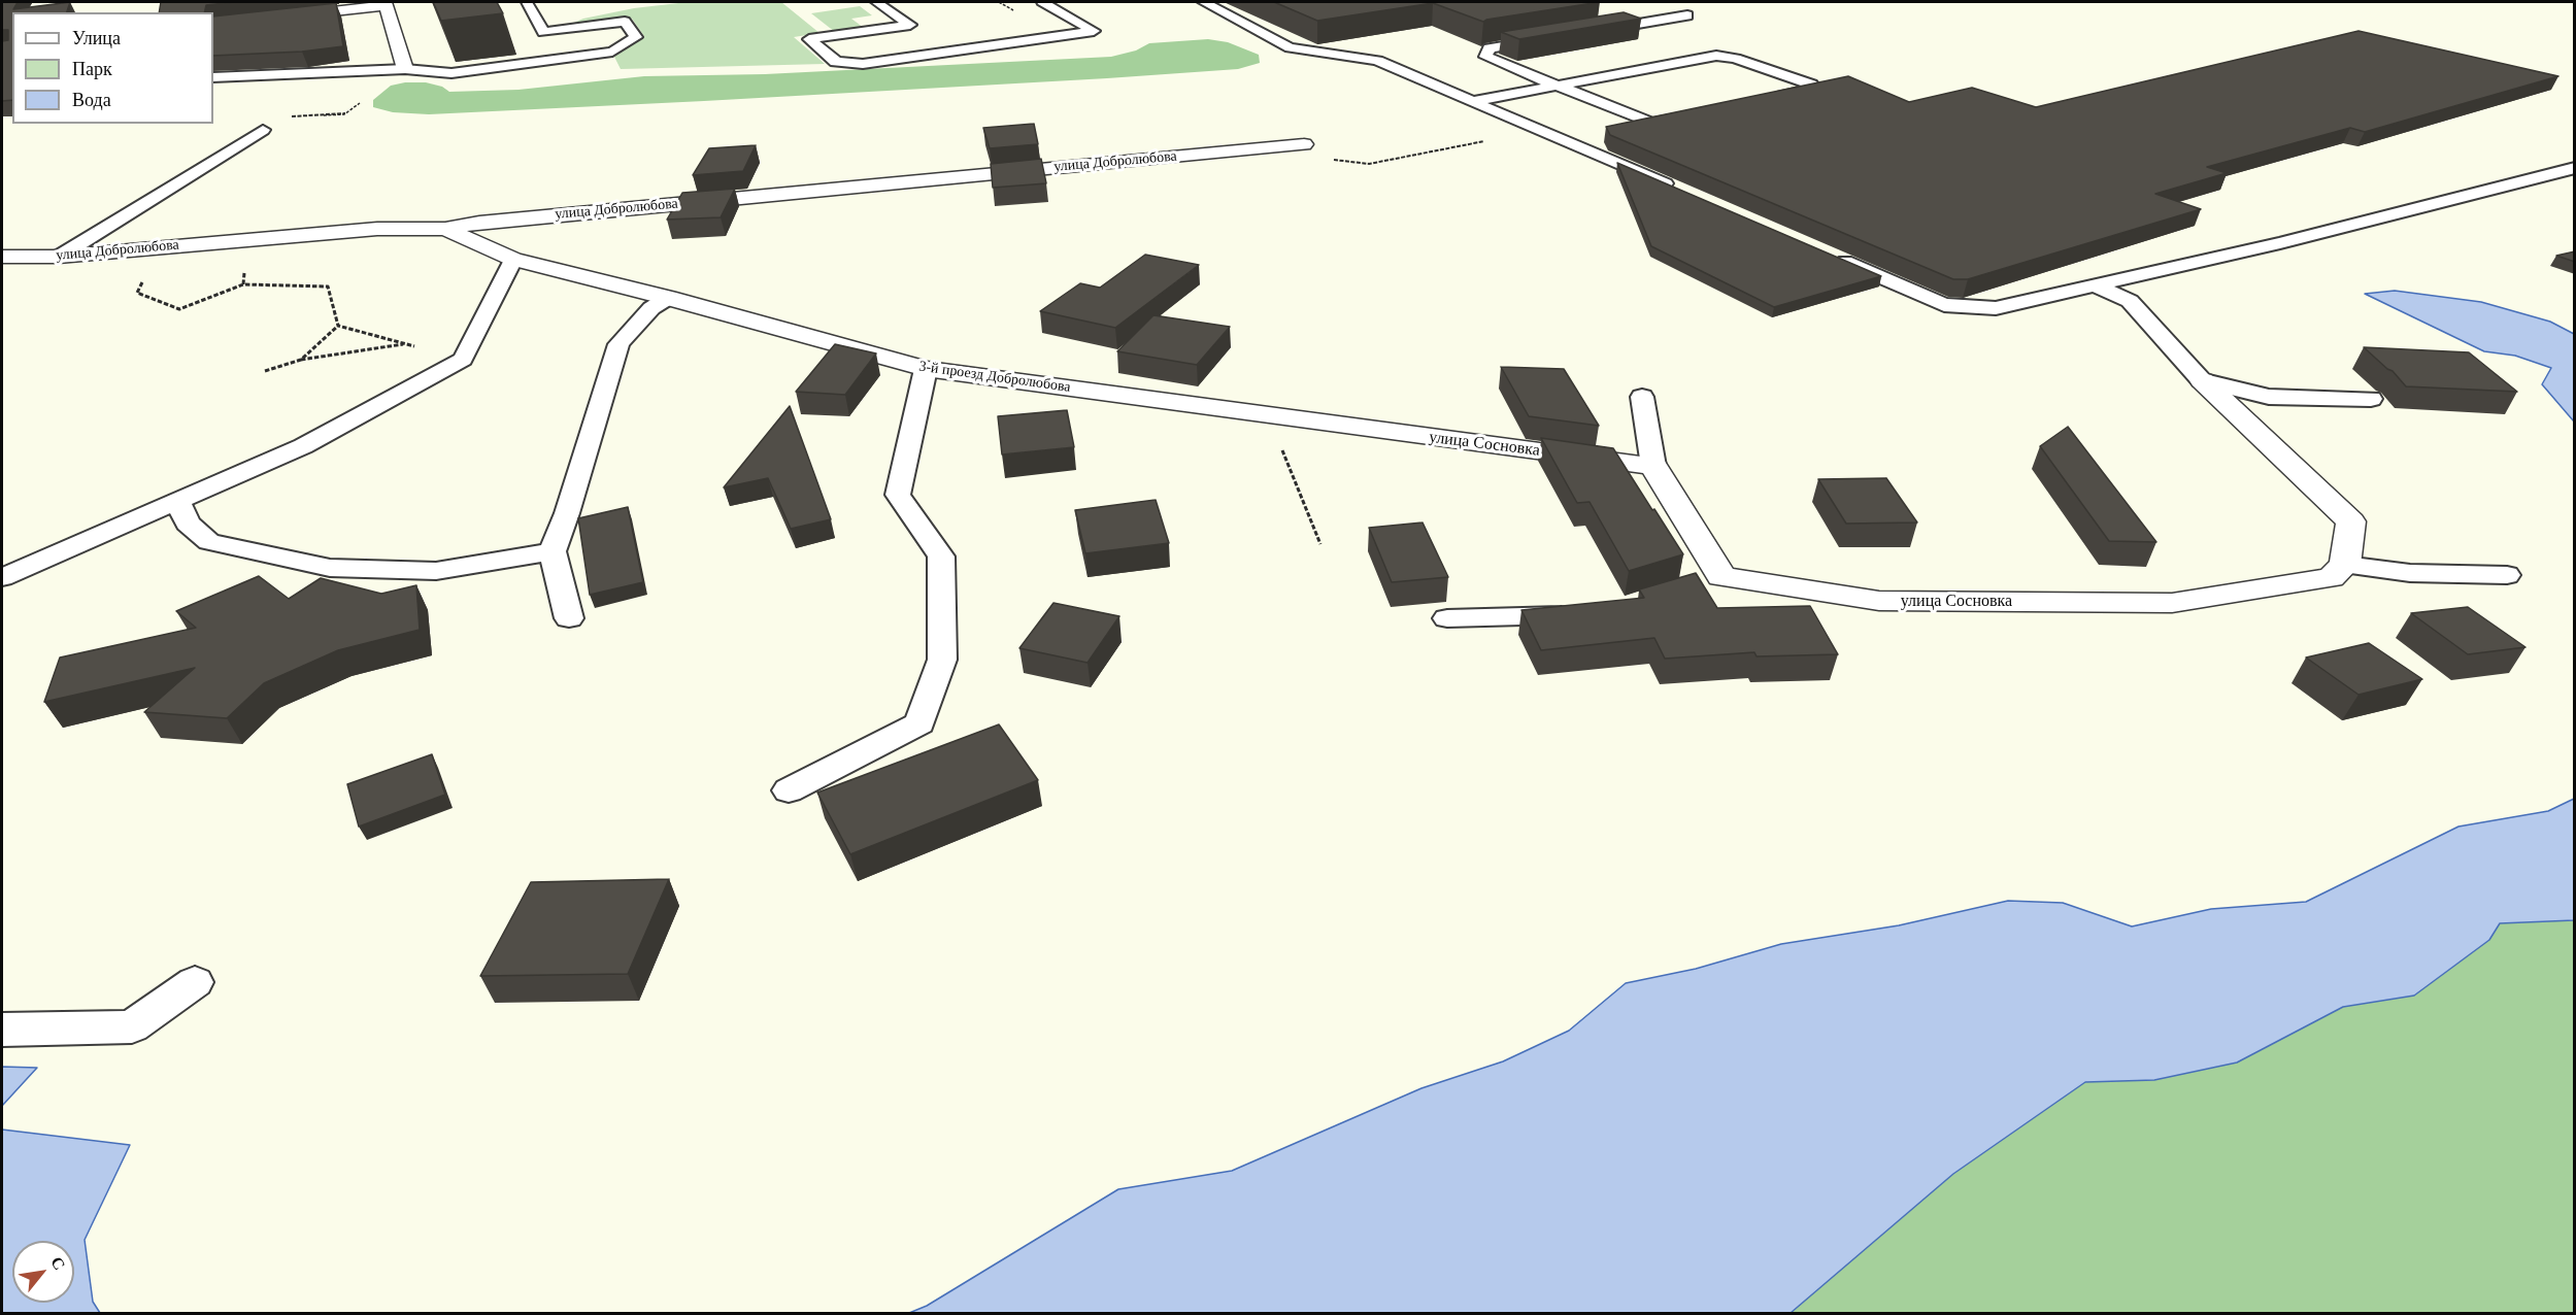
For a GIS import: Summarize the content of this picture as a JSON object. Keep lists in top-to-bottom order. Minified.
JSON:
{"streets":{"street":["улица Добролюбова","3-й проезд Добролюбова","улица Сосновка"]},"crossings":[["улица Добролюбова","3-й проезд Добролюбова"],["3-й проезд Добролюбова","улица Сосновка"]],"legend":["Улица","Парк","Вода"],"north":"top right"}
